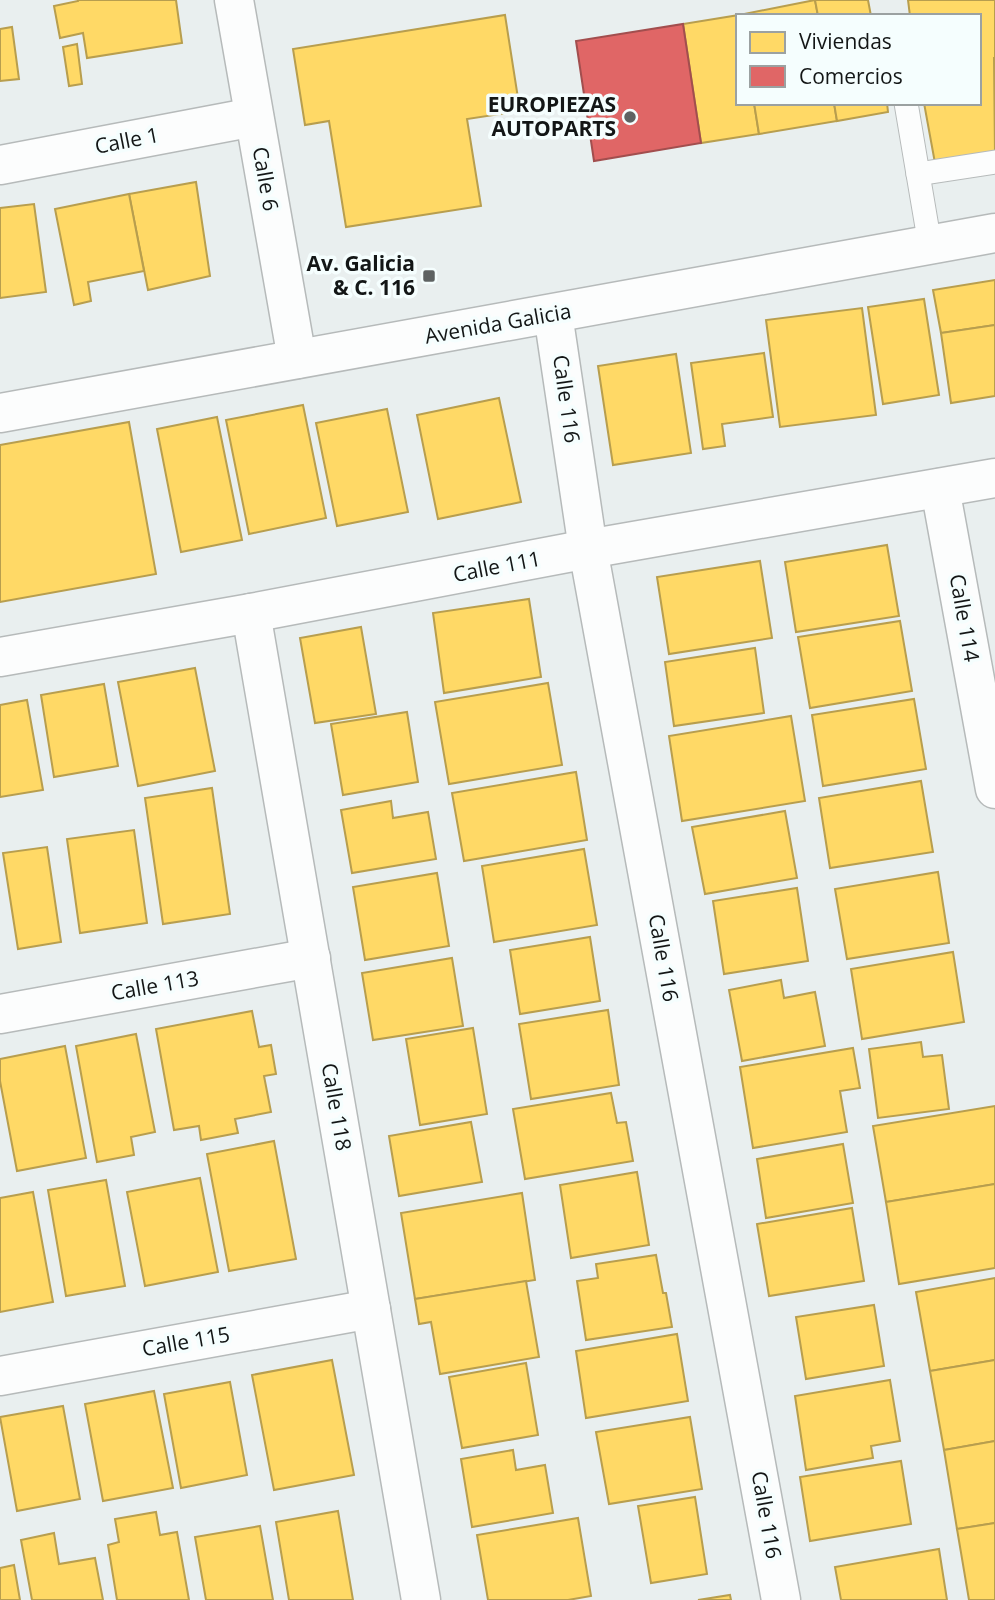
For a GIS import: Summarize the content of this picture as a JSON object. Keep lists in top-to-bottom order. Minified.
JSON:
{"streets":{"street":["Calle 1","Calle 6","Avenida Galicia","Calle 116","Calle 111","Calle 114","Calle 113","Calle 118","Calle 115"]},"crossings":[["Calle 1","Calle 6"],["Calle 6","Avenida Galicia"],["Avenida Galicia","Calle 116"],["Calle 116","Calle 111"],["Calle 111","Calle 114"],["Calle 111","Calle 118"],["Calle 113","Calle 118"],["Calle 118","Calle 115"]],"places":{"other":["EUROPIEZAS AUTOPARTS"],"transit":["Av. Galicia & C. 116"]},"legend":["Viviendas","Comercios"]}
